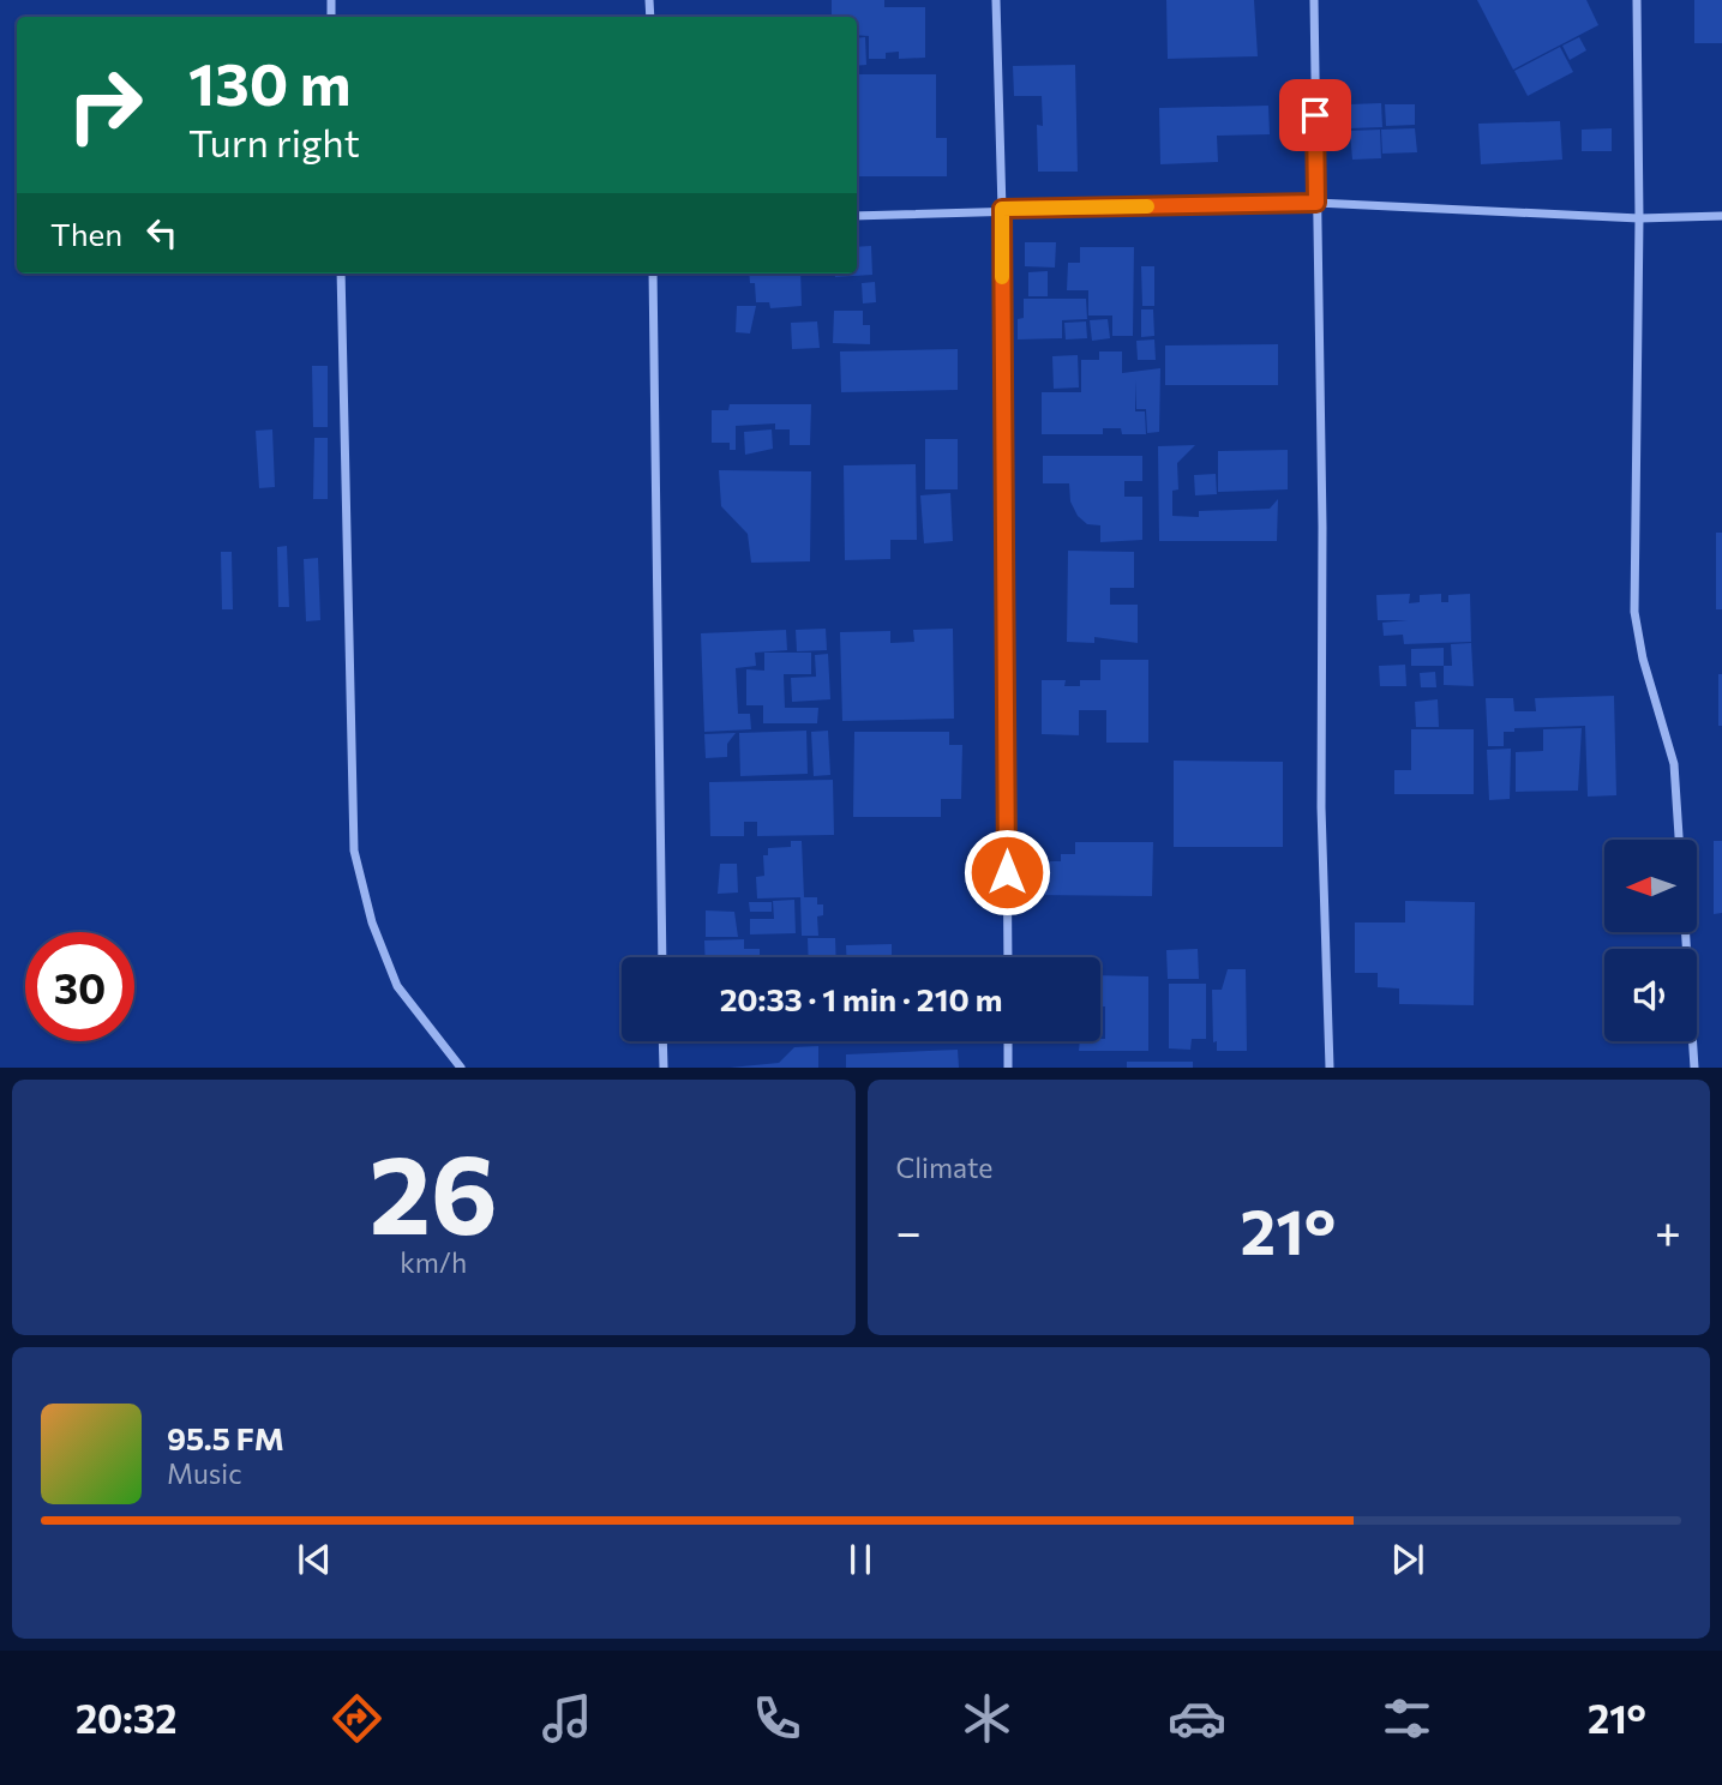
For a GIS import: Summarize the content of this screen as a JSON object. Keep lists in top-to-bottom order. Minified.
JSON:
{"north":"left","page":{"turn":["130 m","Turn right"],"then":"Then","limit":"30","trip":"20:33 · 1 min · 210 m","tile":[["26","km/h"],"Climate"],"heat":["−","21°","+"],"song":["95.5 FM","Music"],"tabs":["20:32","21°"]}}
